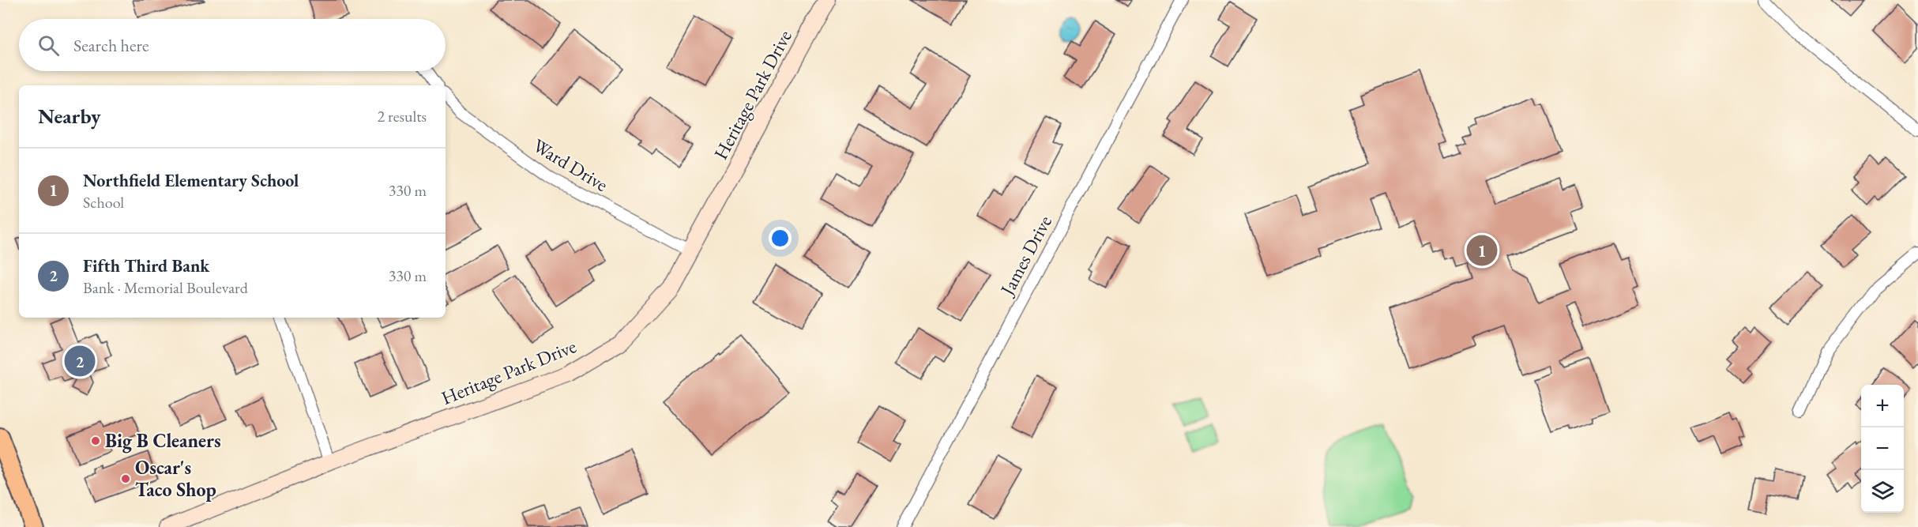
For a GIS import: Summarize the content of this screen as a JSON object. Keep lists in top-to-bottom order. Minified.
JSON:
{"streets":{"street":["Heritage Park Drive","Ward Drive","James Drive"]},"crossings":[["Heritage Park Drive","Ward Drive"]],"places":["Big B Cleaners","Oscar's Taco Shop"],"page":{"search":"Search here","heading":["Nearby","2 results"],"list":[{"mark":"1","name":"Northfield Elementary School","note":"School","value":"330 m"},{"mark":"2","name":"Fifth Third Bank","note":"Bank · Memorial Boulevard","value":"330 m"}],"pins":["1","2"],"map_buttons":["+","−"]}}
